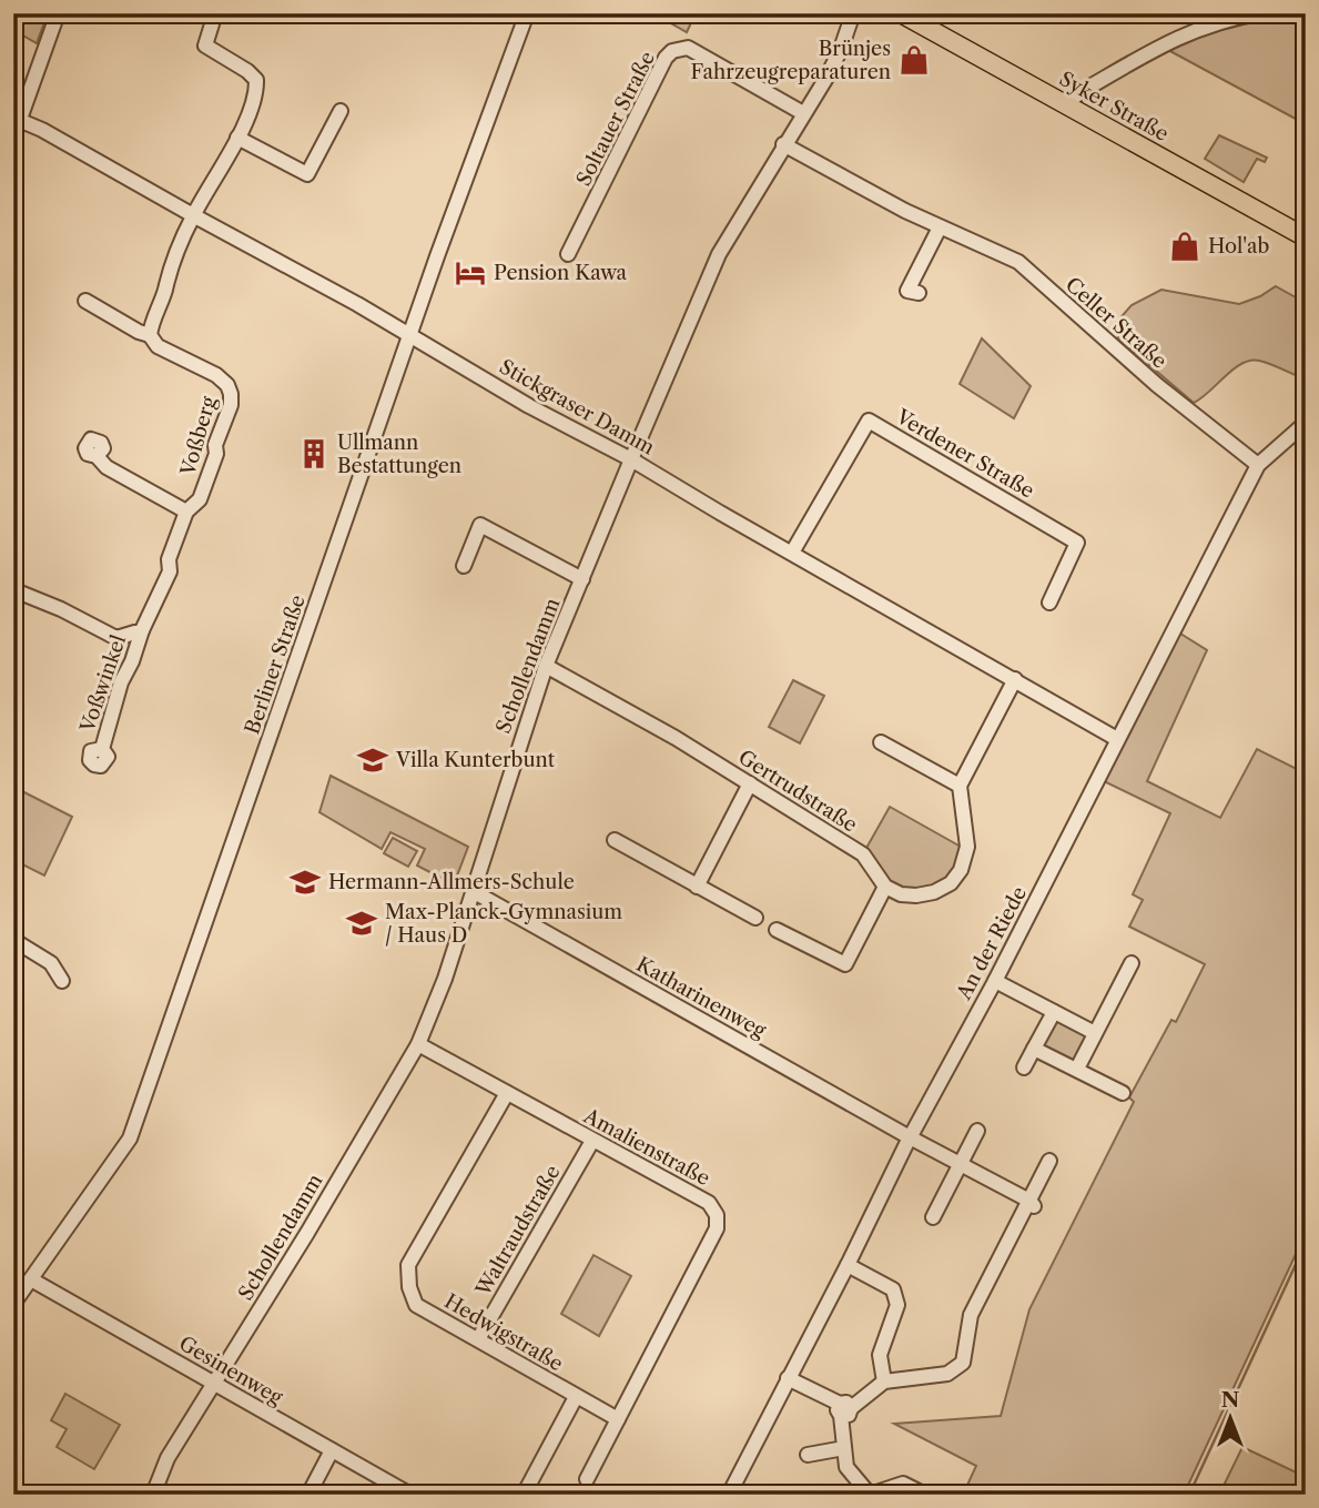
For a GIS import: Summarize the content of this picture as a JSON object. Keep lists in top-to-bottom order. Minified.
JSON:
{"streets":{"main road":["Syker Straße"],"street":["Soltauer Straße","Celler Straße","Stickgraser Damm","Voßberg","Verdener Straße","Berliner Straße","Schollendamm","Voßwinkel","Gertrudstraße","An der Riede","Katharinenweg","Amalienstraße","Waltraudstraße","Hedwigstraße","Gesinenweg"]},"crossings":[["Soltauer Straße","Schollendamm"],["Celler Straße","Schollendamm"],["Celler Straße","An der Riede"],["Stickgraser Damm","Verdener Straße"],["Stickgraser Damm","Berliner Straße"],["Stickgraser Damm","Schollendamm"],["Stickgraser Damm","An der Riede"],["Voßberg","Voßwinkel"],["Berliner Straße","Gesinenweg"],["Schollendamm","Gertrudstraße"],["Schollendamm","Katharinenweg"],["Schollendamm","Amalienstraße"],["Schollendamm","Gesinenweg"],["An der Riede","Katharinenweg"],["Amalienstraße","Waltraudstraße"],["Amalienstraße","Hedwigstraße"],["Waltraudstraße","Hedwigstraße"]],"places":{"shop":["Brünjes Fahrzeugreparaturen","Hol'ab"],"hotel":["Pension Kawa"],"building":["Ullmann Bestattungen"],"school or university":["Villa Kunterbunt","Hermann-Allmers-Schule","Max-Planck-Gymnasium / Haus D"]},"north":"top"}
